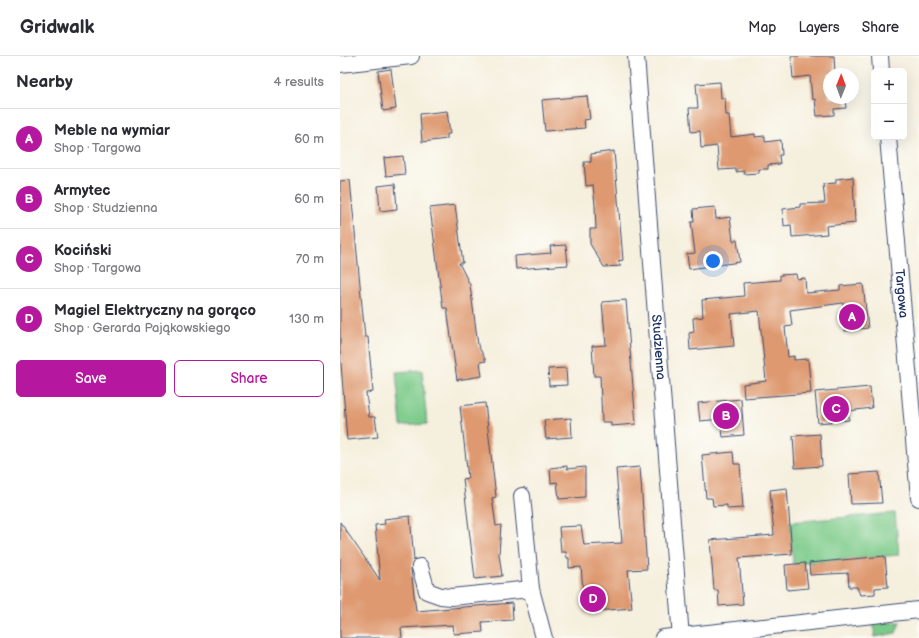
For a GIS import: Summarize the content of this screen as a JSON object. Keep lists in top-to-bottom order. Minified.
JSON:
{"streets":{"street":["Targowa","Studzienna"]},"north":"top","page":{"header":"Gridwalk","nav":["Map","Layers","Share"],"heading":["Nearby","4 results"],"map_buttons":["+","−"],"list":[{"mark":"A","name":"Meble na wymiar","note":"Shop · Targowa","value":"60 m"},{"mark":"B","name":"Armytec","note":"Shop · Studzienna","value":"60 m"},{"mark":"C","name":"Kociński","note":"Shop · Targowa","value":"70 m"},{"mark":"D","name":"Magiel Elektryczny na gorąco","note":"Shop · Gerarda Pająkowskiego","value":"130 m"}],"pins":["A","C","B","D"],"buttons":["Save","Share"]}}
